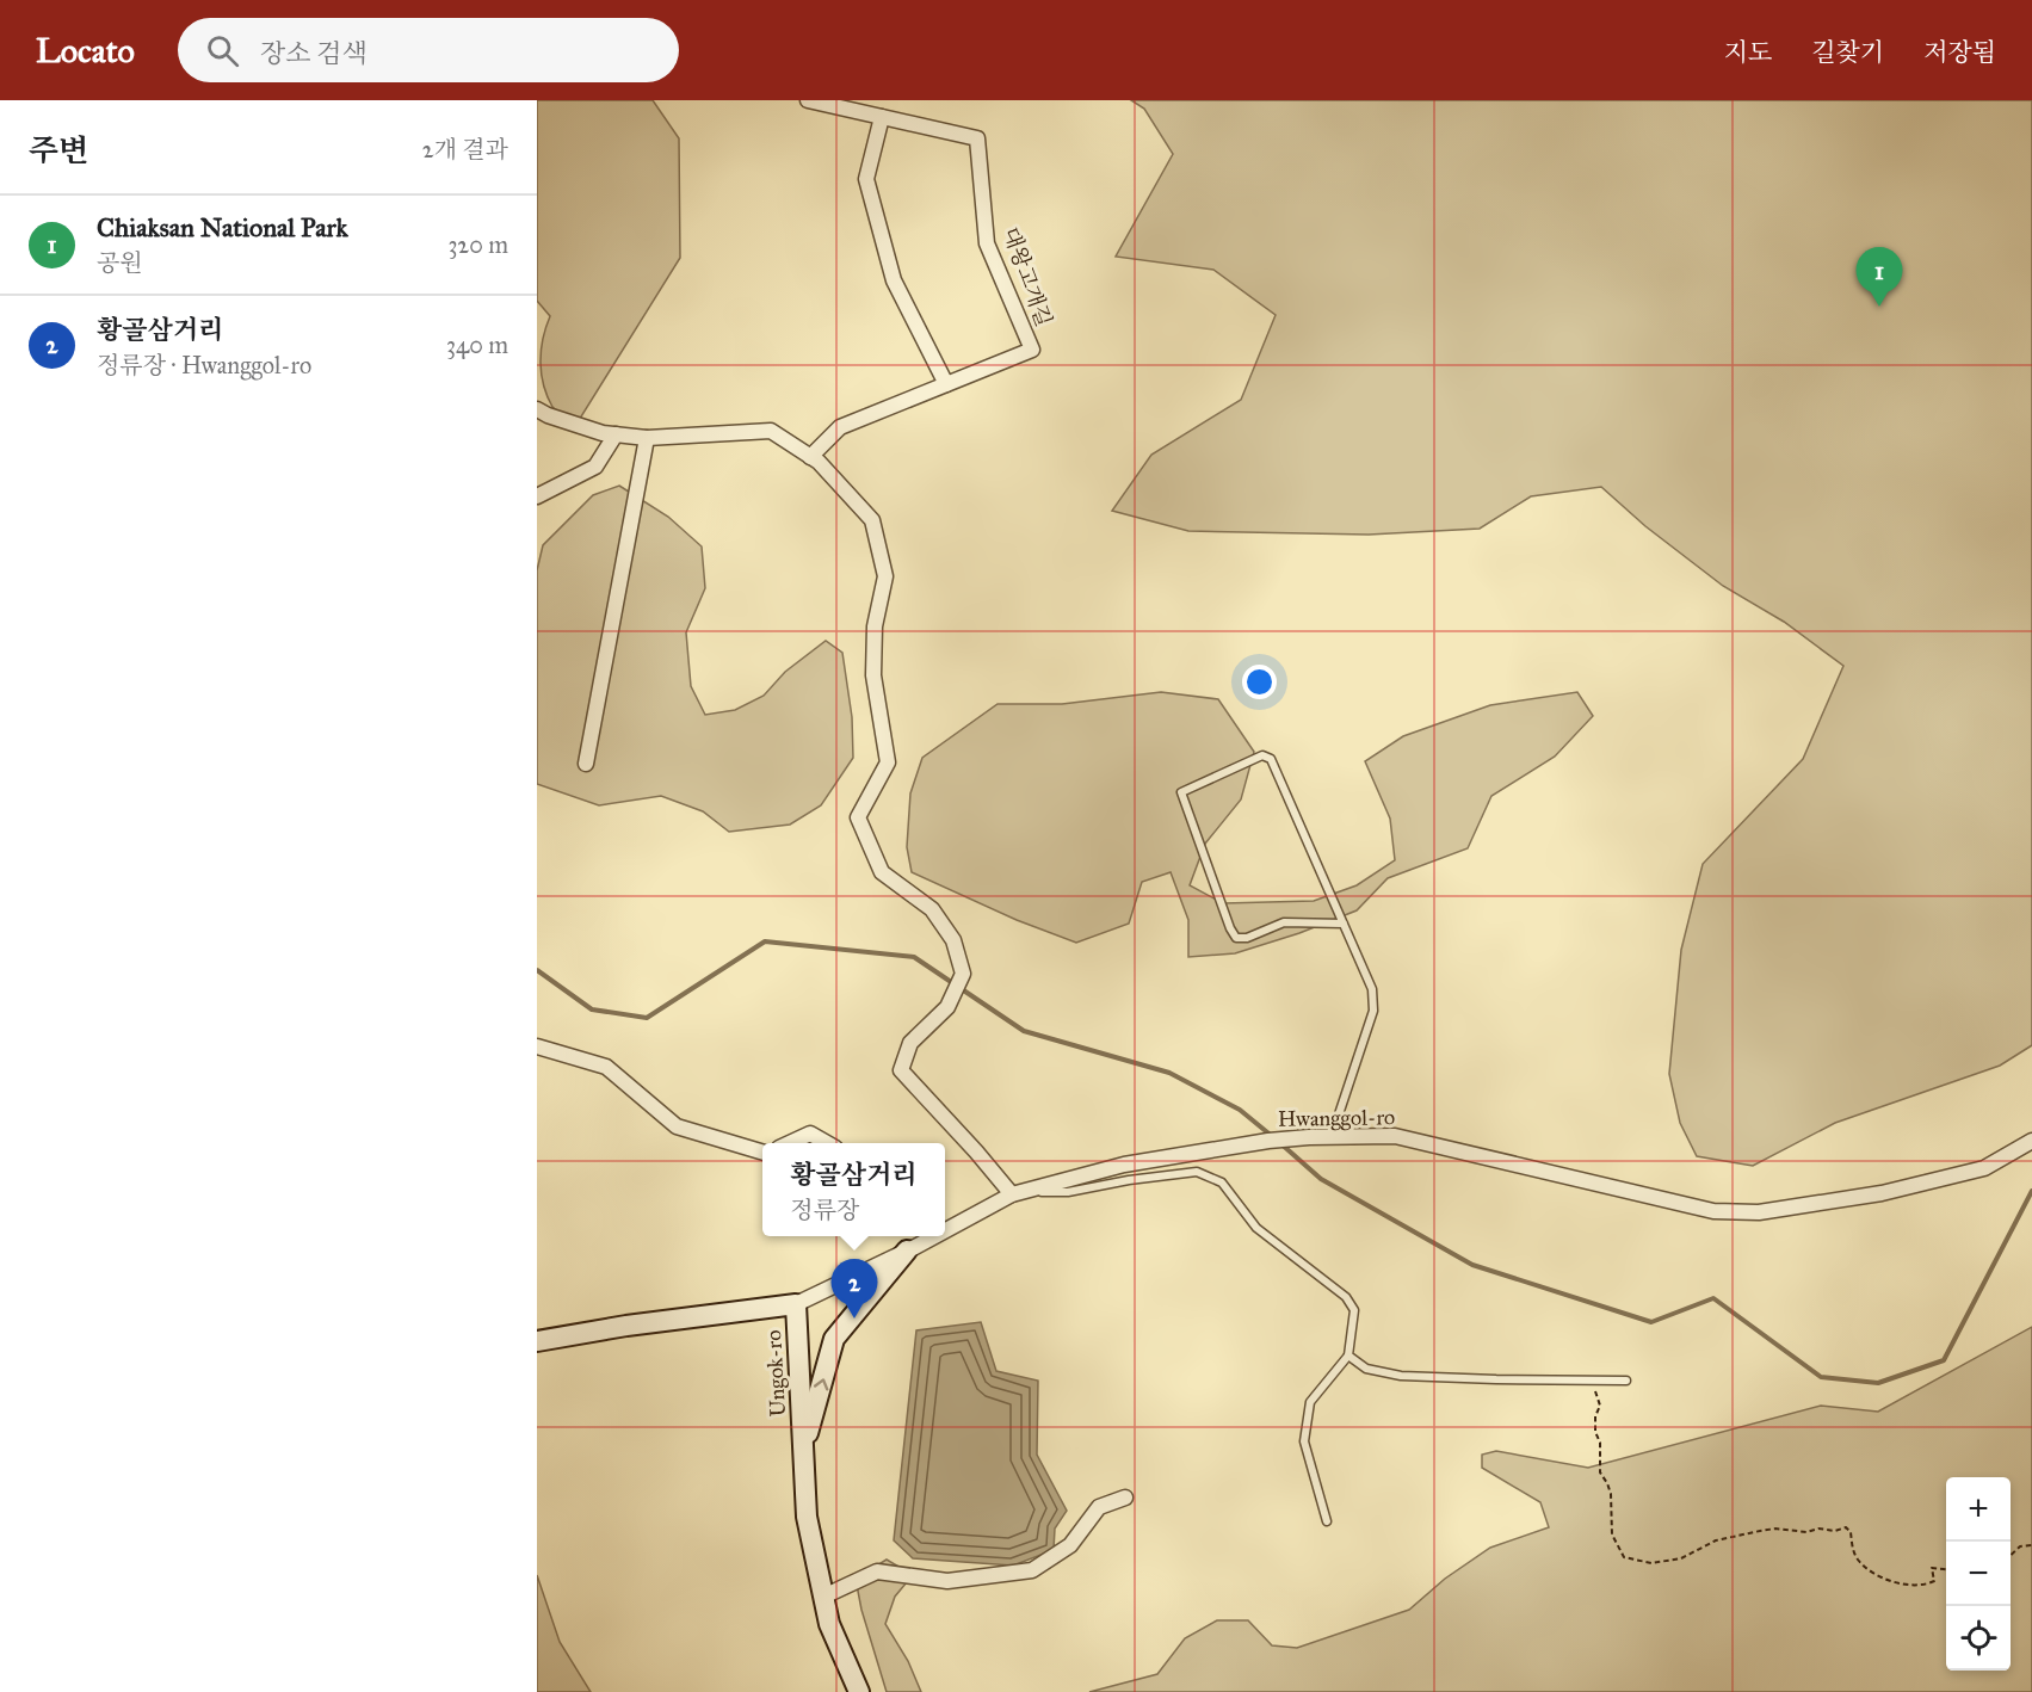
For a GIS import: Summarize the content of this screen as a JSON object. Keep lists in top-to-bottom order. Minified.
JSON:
{"streets":{"street":["대왕고개길","Hwanggol-ro","Ungok-ro"]},"crossings":[["Hwanggol-ro","Ungok-ro"]],"page":{"header":"Locato","search":"장소 검색","nav":["지도","길찾기","저장됨"],"heading":["주변","2개 결과"],"list":[{"mark":"1","name":"Chiaksan National Park","note":"공원","value":"320 m"},{"mark":"2","name":"황골삼거리","note":"정류장 · Hwanggol-ro","value":"340 m"}],"pins":["1","2"],"popup":["황골삼거리","정류장"],"map_buttons":["+","−"]}}
